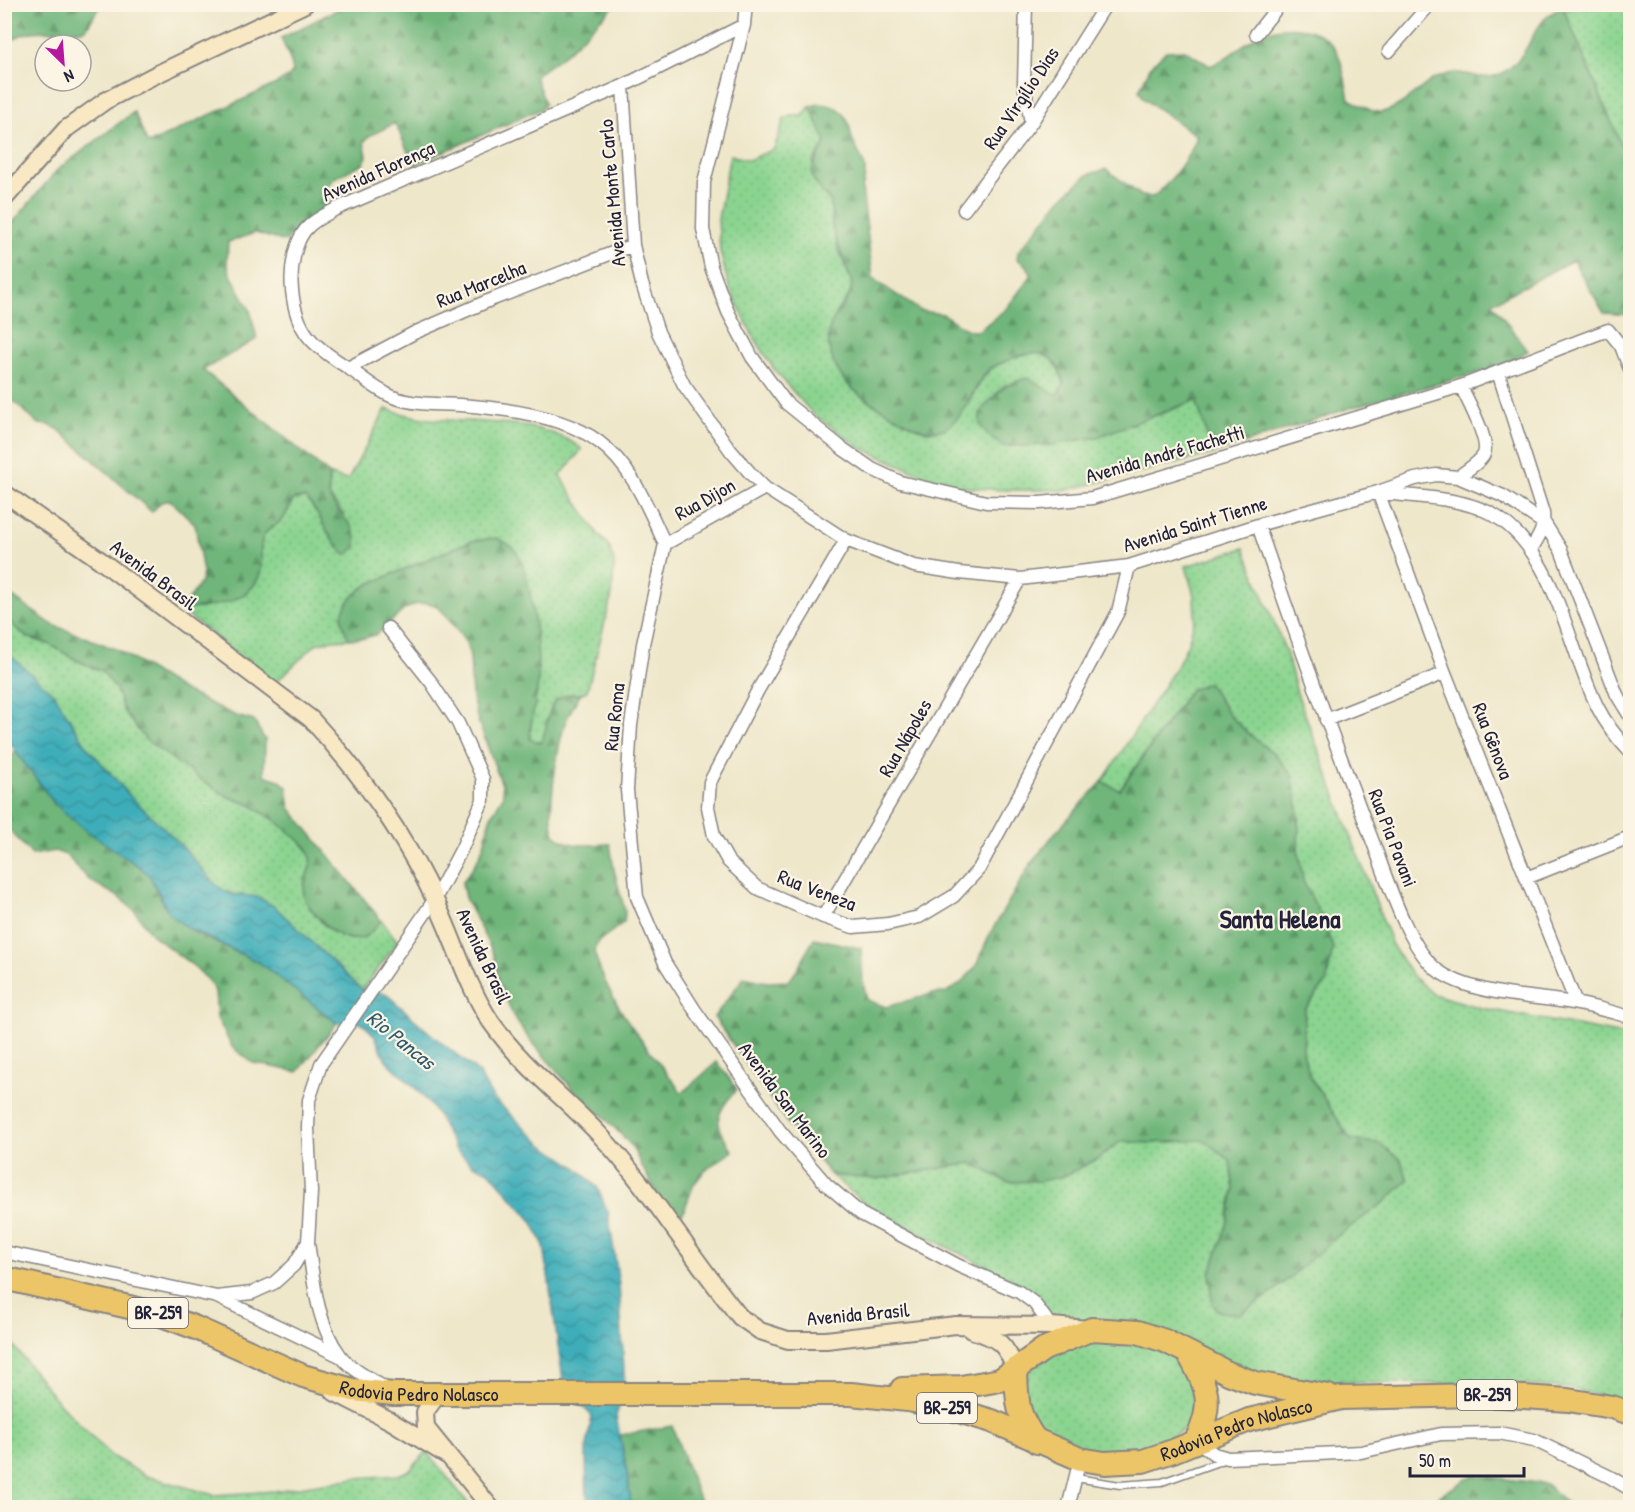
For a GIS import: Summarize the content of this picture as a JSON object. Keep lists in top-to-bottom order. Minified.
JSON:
{"streets":{"highway":["BR-259","Rodovia Pedro Nolasco"],"main road":["Avenida Brasil"],"street":["Rua Virgílio Dias","Avenida Florença","Avenida Monte Carlo","Rua Marcelha","Avenida André Fachetti","Rua Dijon","Avenida Saint Tienne","Rua Roma","Rua Nápoles","Rua Gênova","Rua Pia Pavani","Rua Veneza","Avenida San Marino"]},"crossings":[["Avenida Florença","Avenida Monte Carlo"],["Avenida Florença","Rua Marcelha"],["Avenida Florença","Avenida André Fachetti"],["Avenida Florença","Rua Dijon"],["Avenida Florença","Rua Roma"],["Avenida Monte Carlo","Rua Marcelha"],["Avenida Monte Carlo","Rua Dijon"],["Avenida Monte Carlo","Avenida Saint Tienne"],["Avenida Monte Carlo","Rua Nápoles"],["Avenida Monte Carlo","Rua Veneza"],["Rua Dijon","Rua Roma"],["Avenida Saint Tienne","Rua Nápoles"],["Avenida Saint Tienne","Rua Gênova"],["Avenida Saint Tienne","Rua Pia Pavani"],["Avenida Saint Tienne","Rua Veneza"],["Avenida Brasil","Avenida San Marino"],["Avenida Brasil","BR-259"],["Avenida Brasil","Rodovia Pedro Nolasco"],["Rua Roma","Avenida San Marino"],["Rua Nápoles","Rua Veneza"],["Rua Gênova","Rua Pia Pavani"],["BR-259","Rodovia Pedro Nolasco"]],"districts":["Santa Helena"],"water":["Rio Pancas"],"scale_bar":"50 m","north":"bottom right"}
